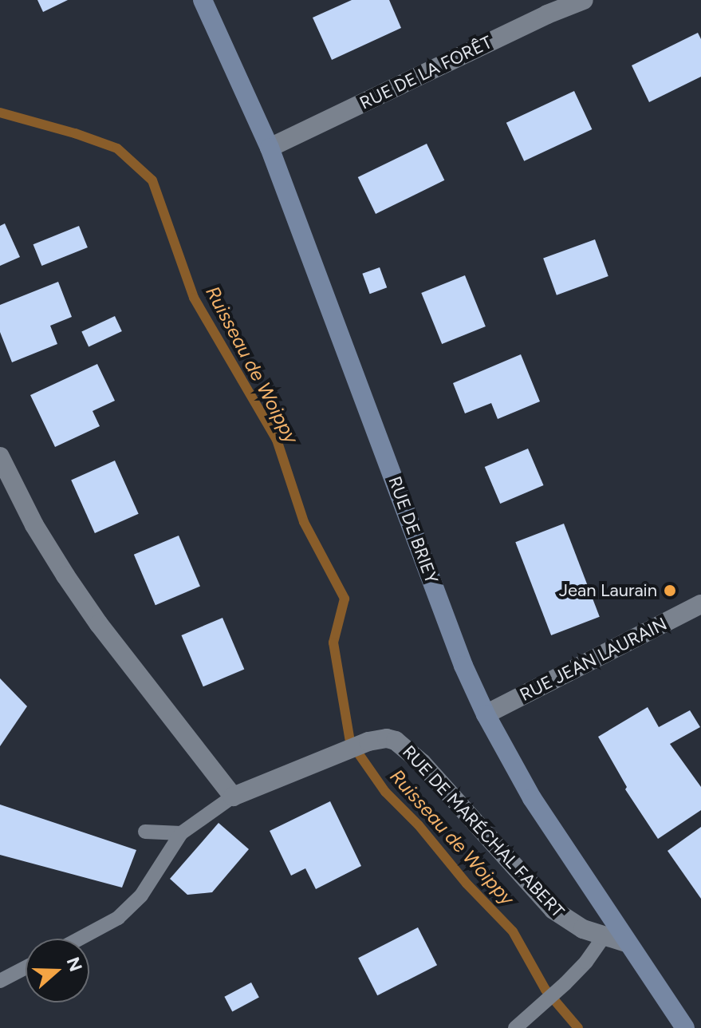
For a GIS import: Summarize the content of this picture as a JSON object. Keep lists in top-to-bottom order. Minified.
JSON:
{"streets":{"street":["RUE DE LA FORÊT","RUE DE BRIEY","RUE JEAN LAURAIN","RUE DE MARÉCHAL FABERT"]},"crossings":[["RUE DE LA FORÊT","RUE DE BRIEY"],["RUE DE BRIEY","RUE JEAN LAURAIN"],["RUE DE BRIEY","RUE DE MARÉCHAL FABERT"]],"water":["Ruisseau de Woippy"],"places":["Jean Laurain"],"north":"right"}
